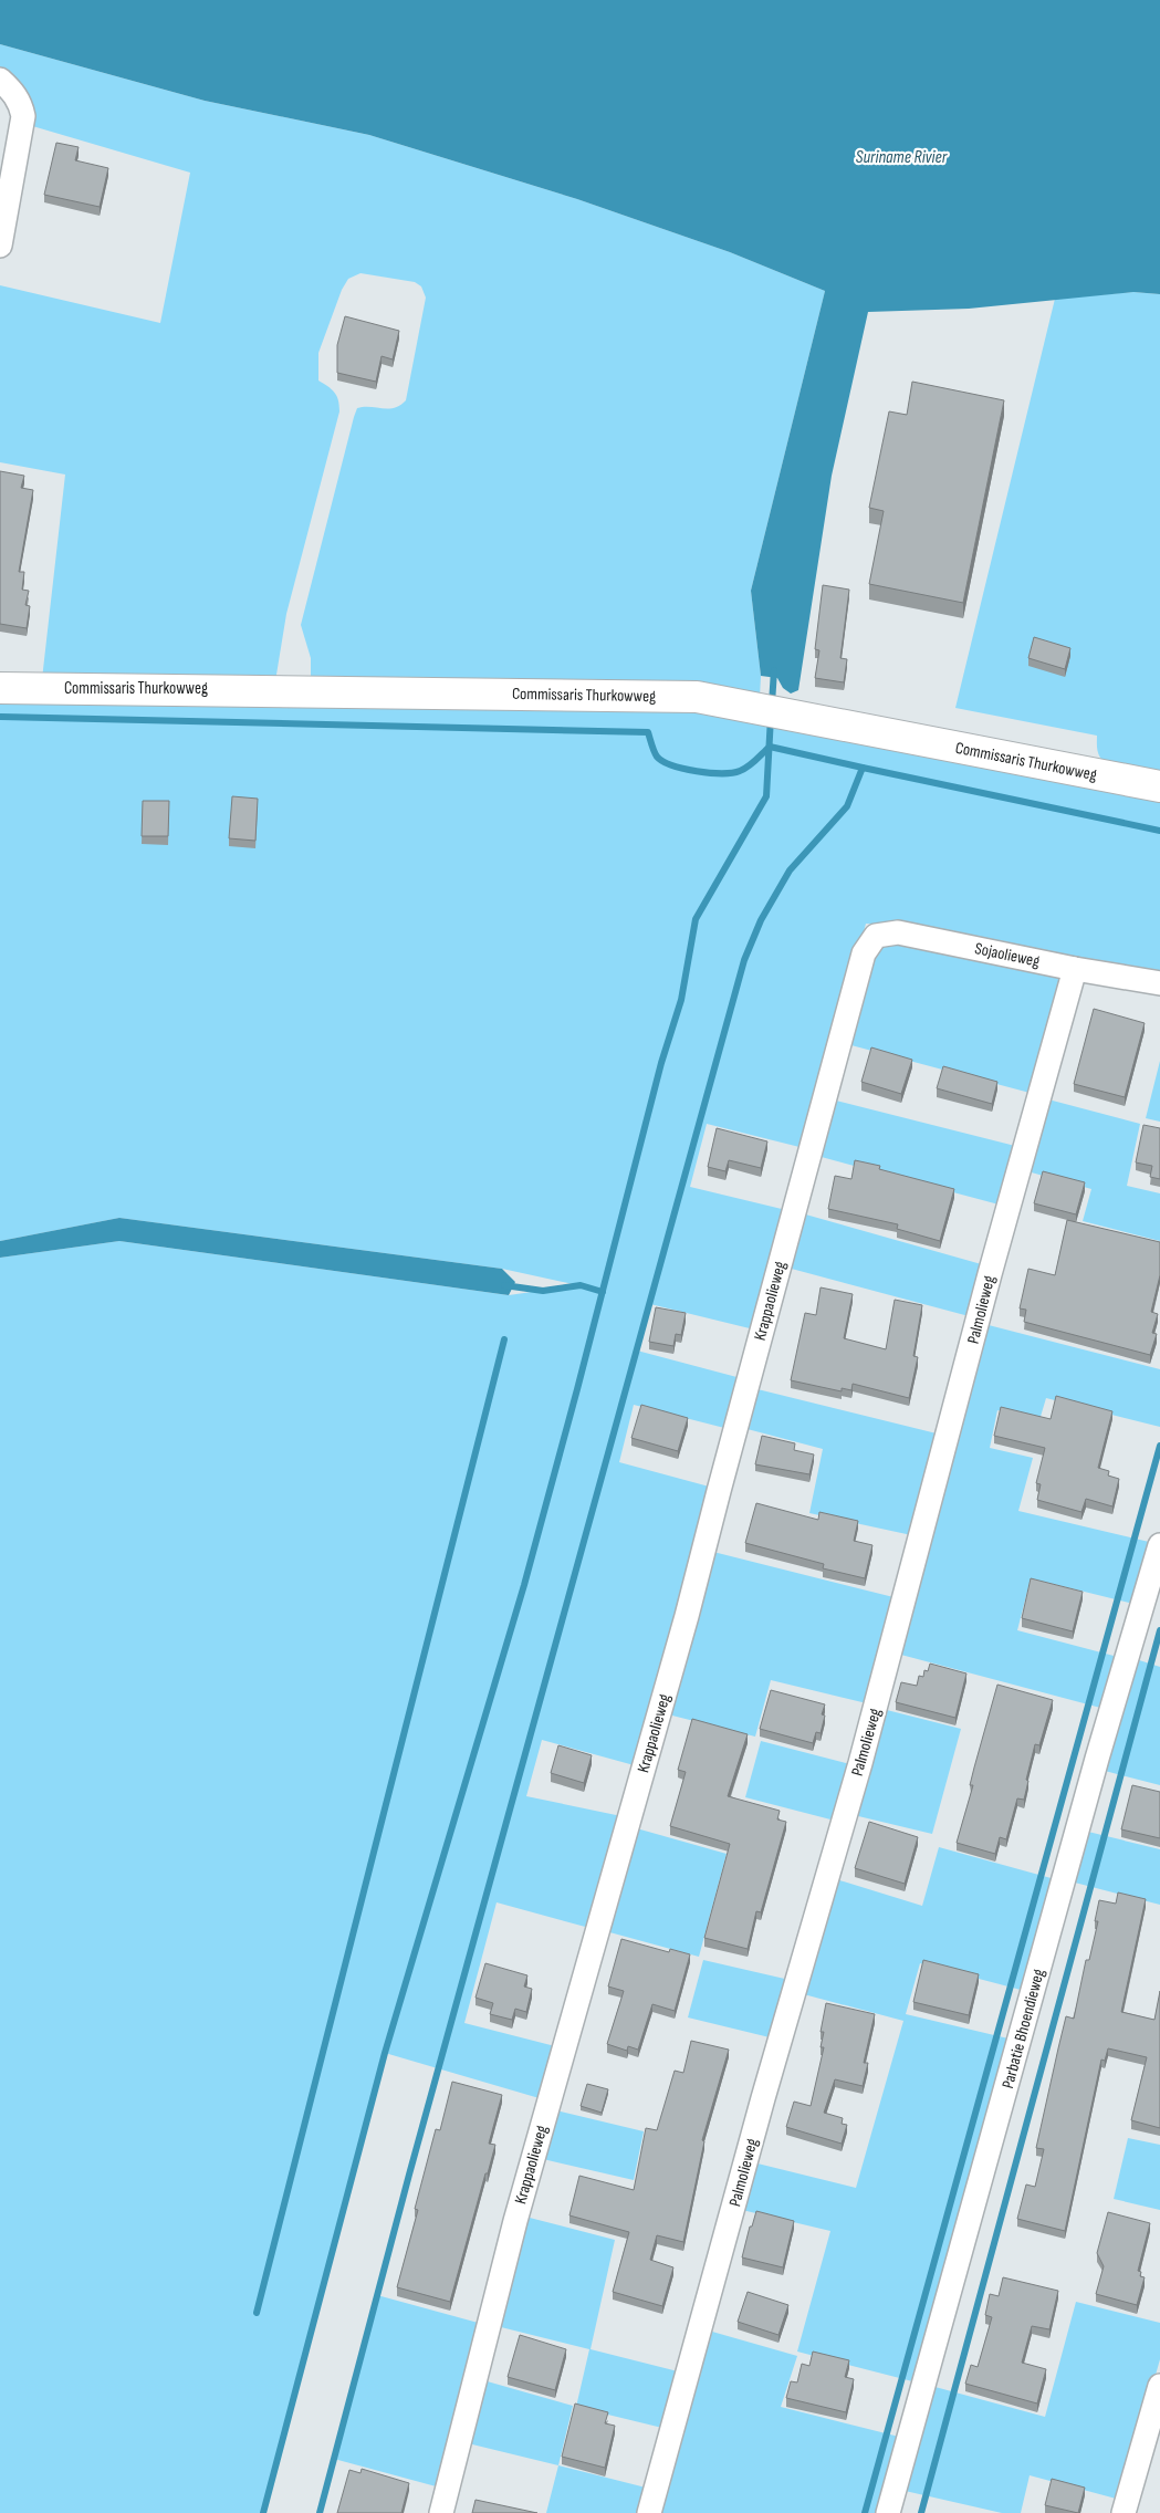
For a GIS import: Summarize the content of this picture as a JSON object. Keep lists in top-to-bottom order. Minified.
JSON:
{"streets":{"main road":["Commissaris Thurkowweg"],"street":["Sojaolieweg","Krappaolieweg","Palmolieweg","Parbatie Bhoendieweg"]},"crossings":[["Sojaolieweg","Krappaolieweg"],["Sojaolieweg","Palmolieweg"]],"water":["Suriname Rivier"]}
